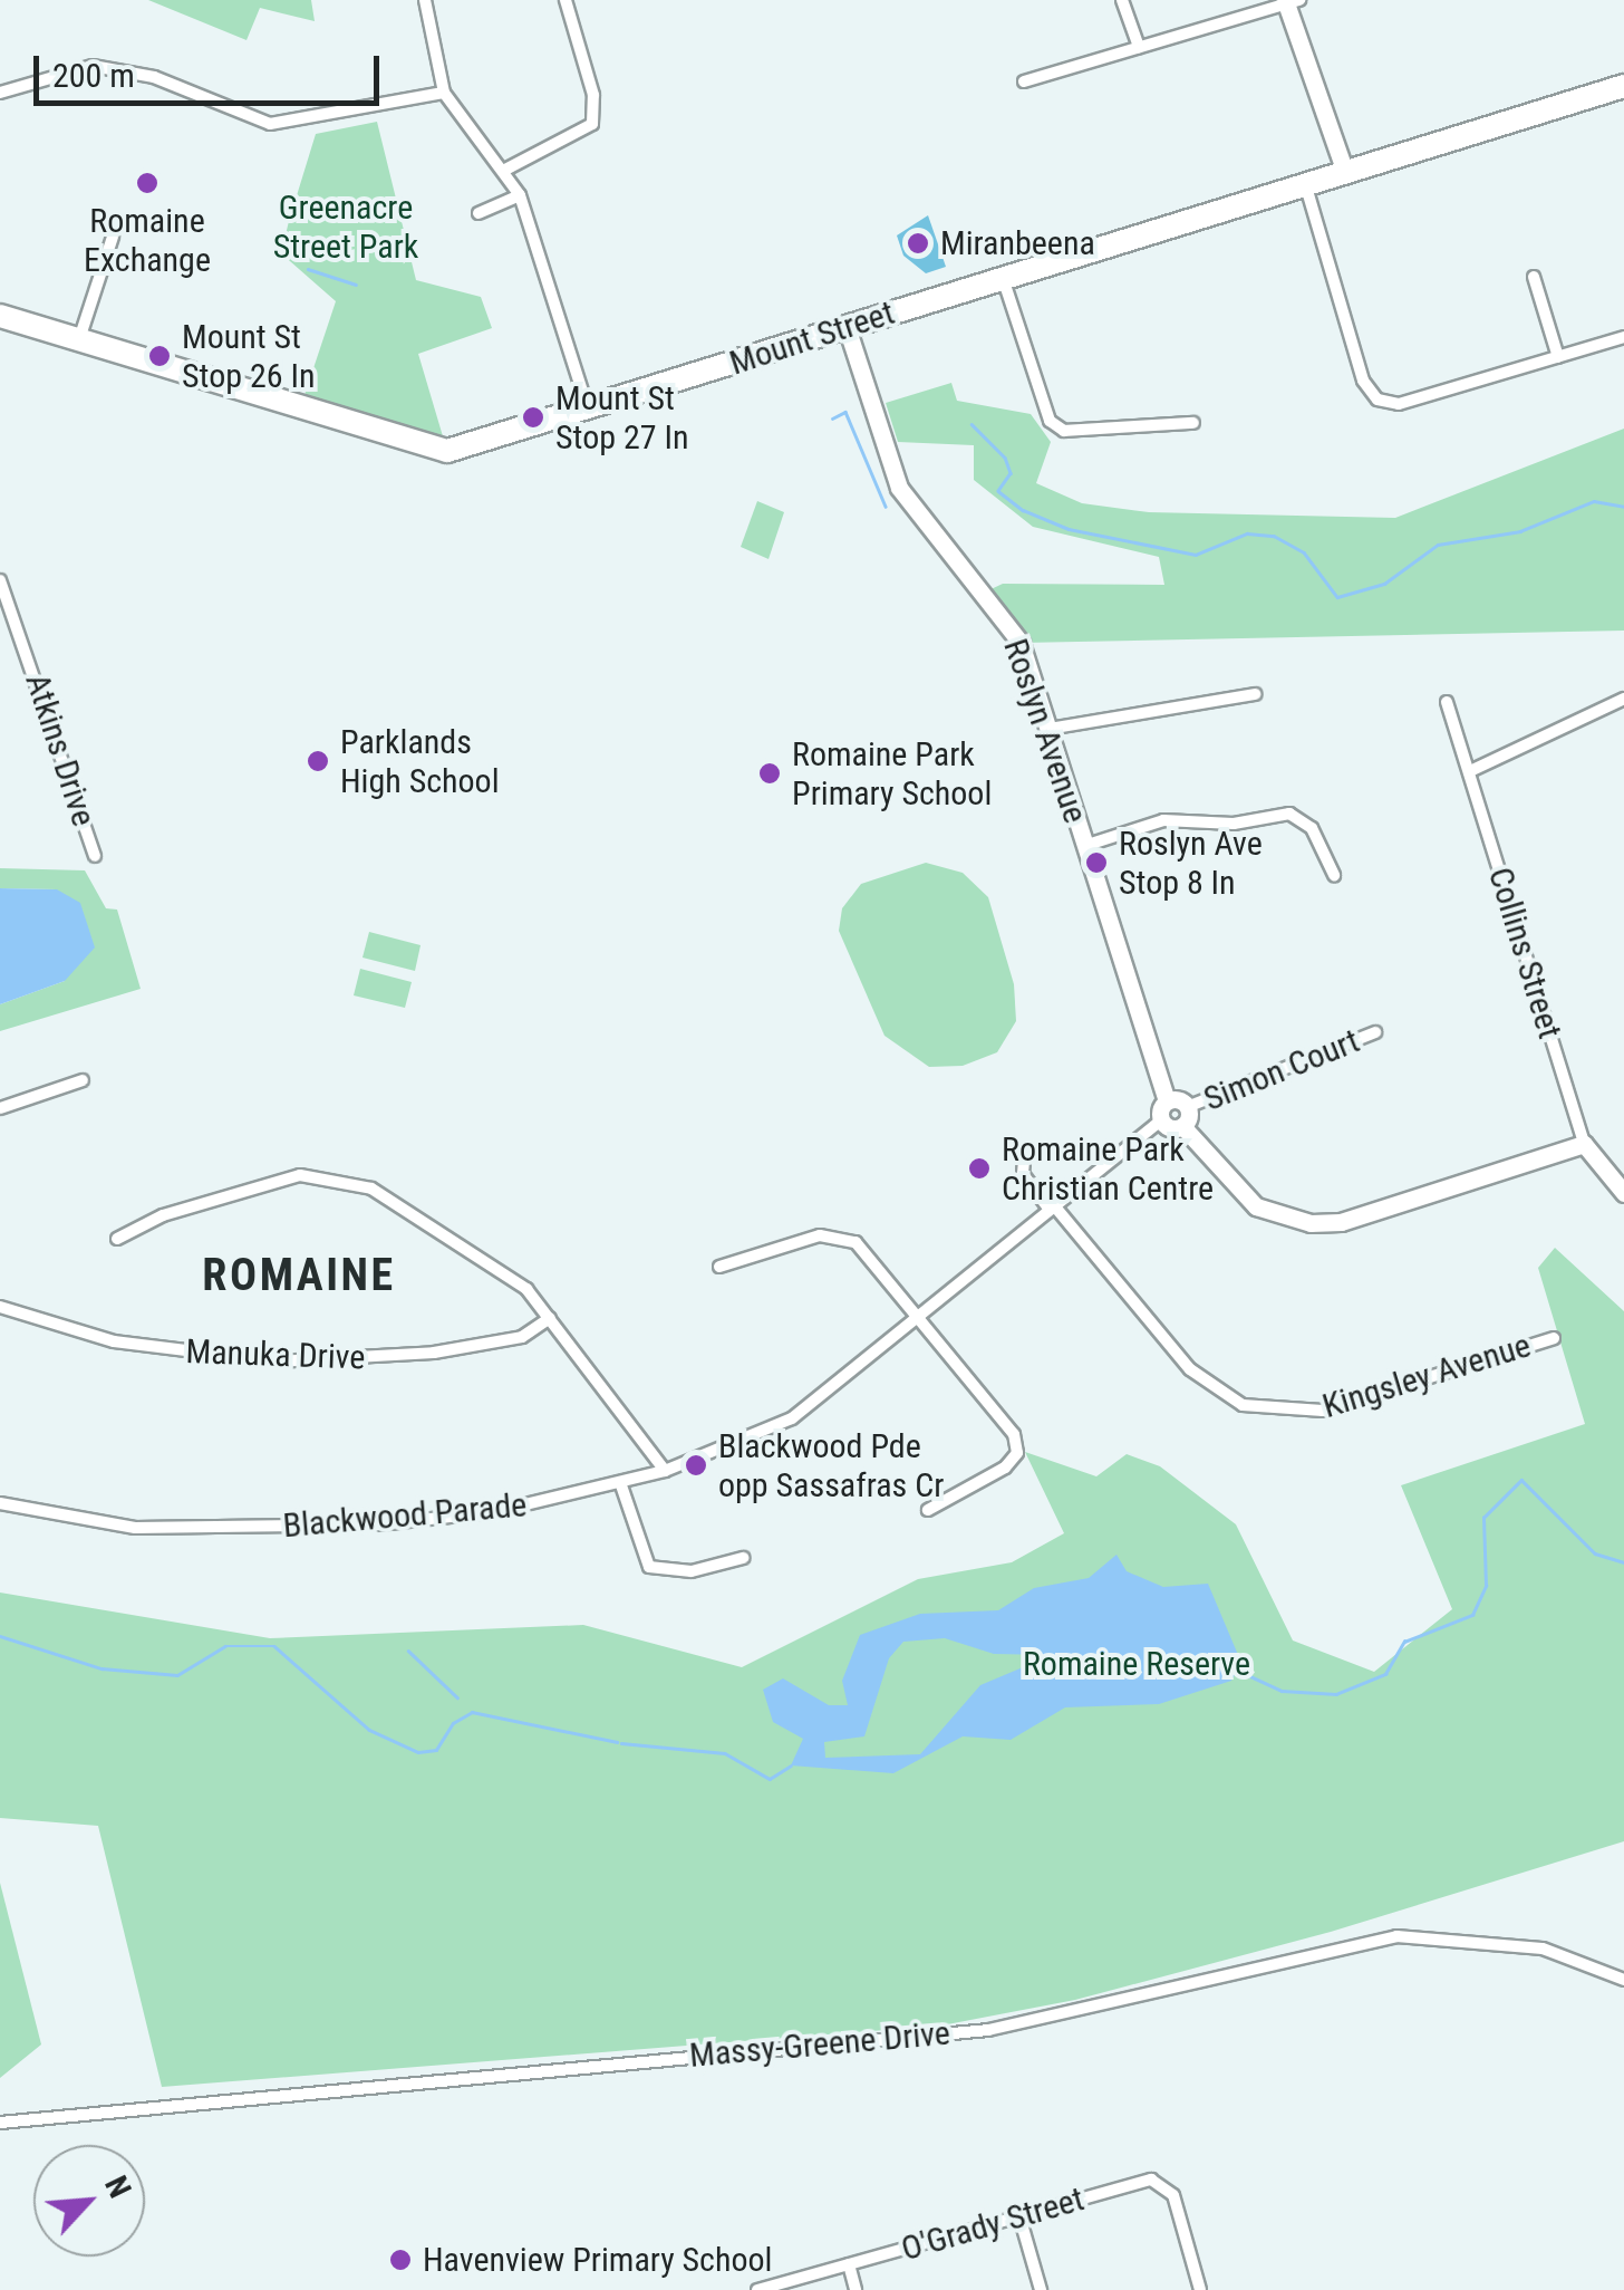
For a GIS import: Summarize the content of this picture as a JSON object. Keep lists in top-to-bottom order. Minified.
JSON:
{"streets":{"highway":["Mount Street"],"street":["Roslyn Avenue","Atkins Drive","Collins Street","Simon Court","Manuka Drive","Kingsley Avenue","Blackwood Parade","Massy-Greene Drive","O'Grady Street"]},"crossings":[["Mount Street","Roslyn Avenue"],["Roslyn Avenue","Blackwood Parade"],["Kingsley Avenue","Blackwood Parade"]],"districts":["ROMAINE"],"parks":["Greenacre Street Park","Romaine Reserve"],"places":["Romaine Exchange","Miranbeena","Mount St Stop 26 In","Mount St Stop 27 In","Parklands High School","Romaine Park Primary School","Roslyn Ave Stop 8 In","Romaine Park Christian Centre","Blackwood Pde opp Sassafras Cr","Havenview Primary School"],"scale_bar":"200 m","north":"top right"}
